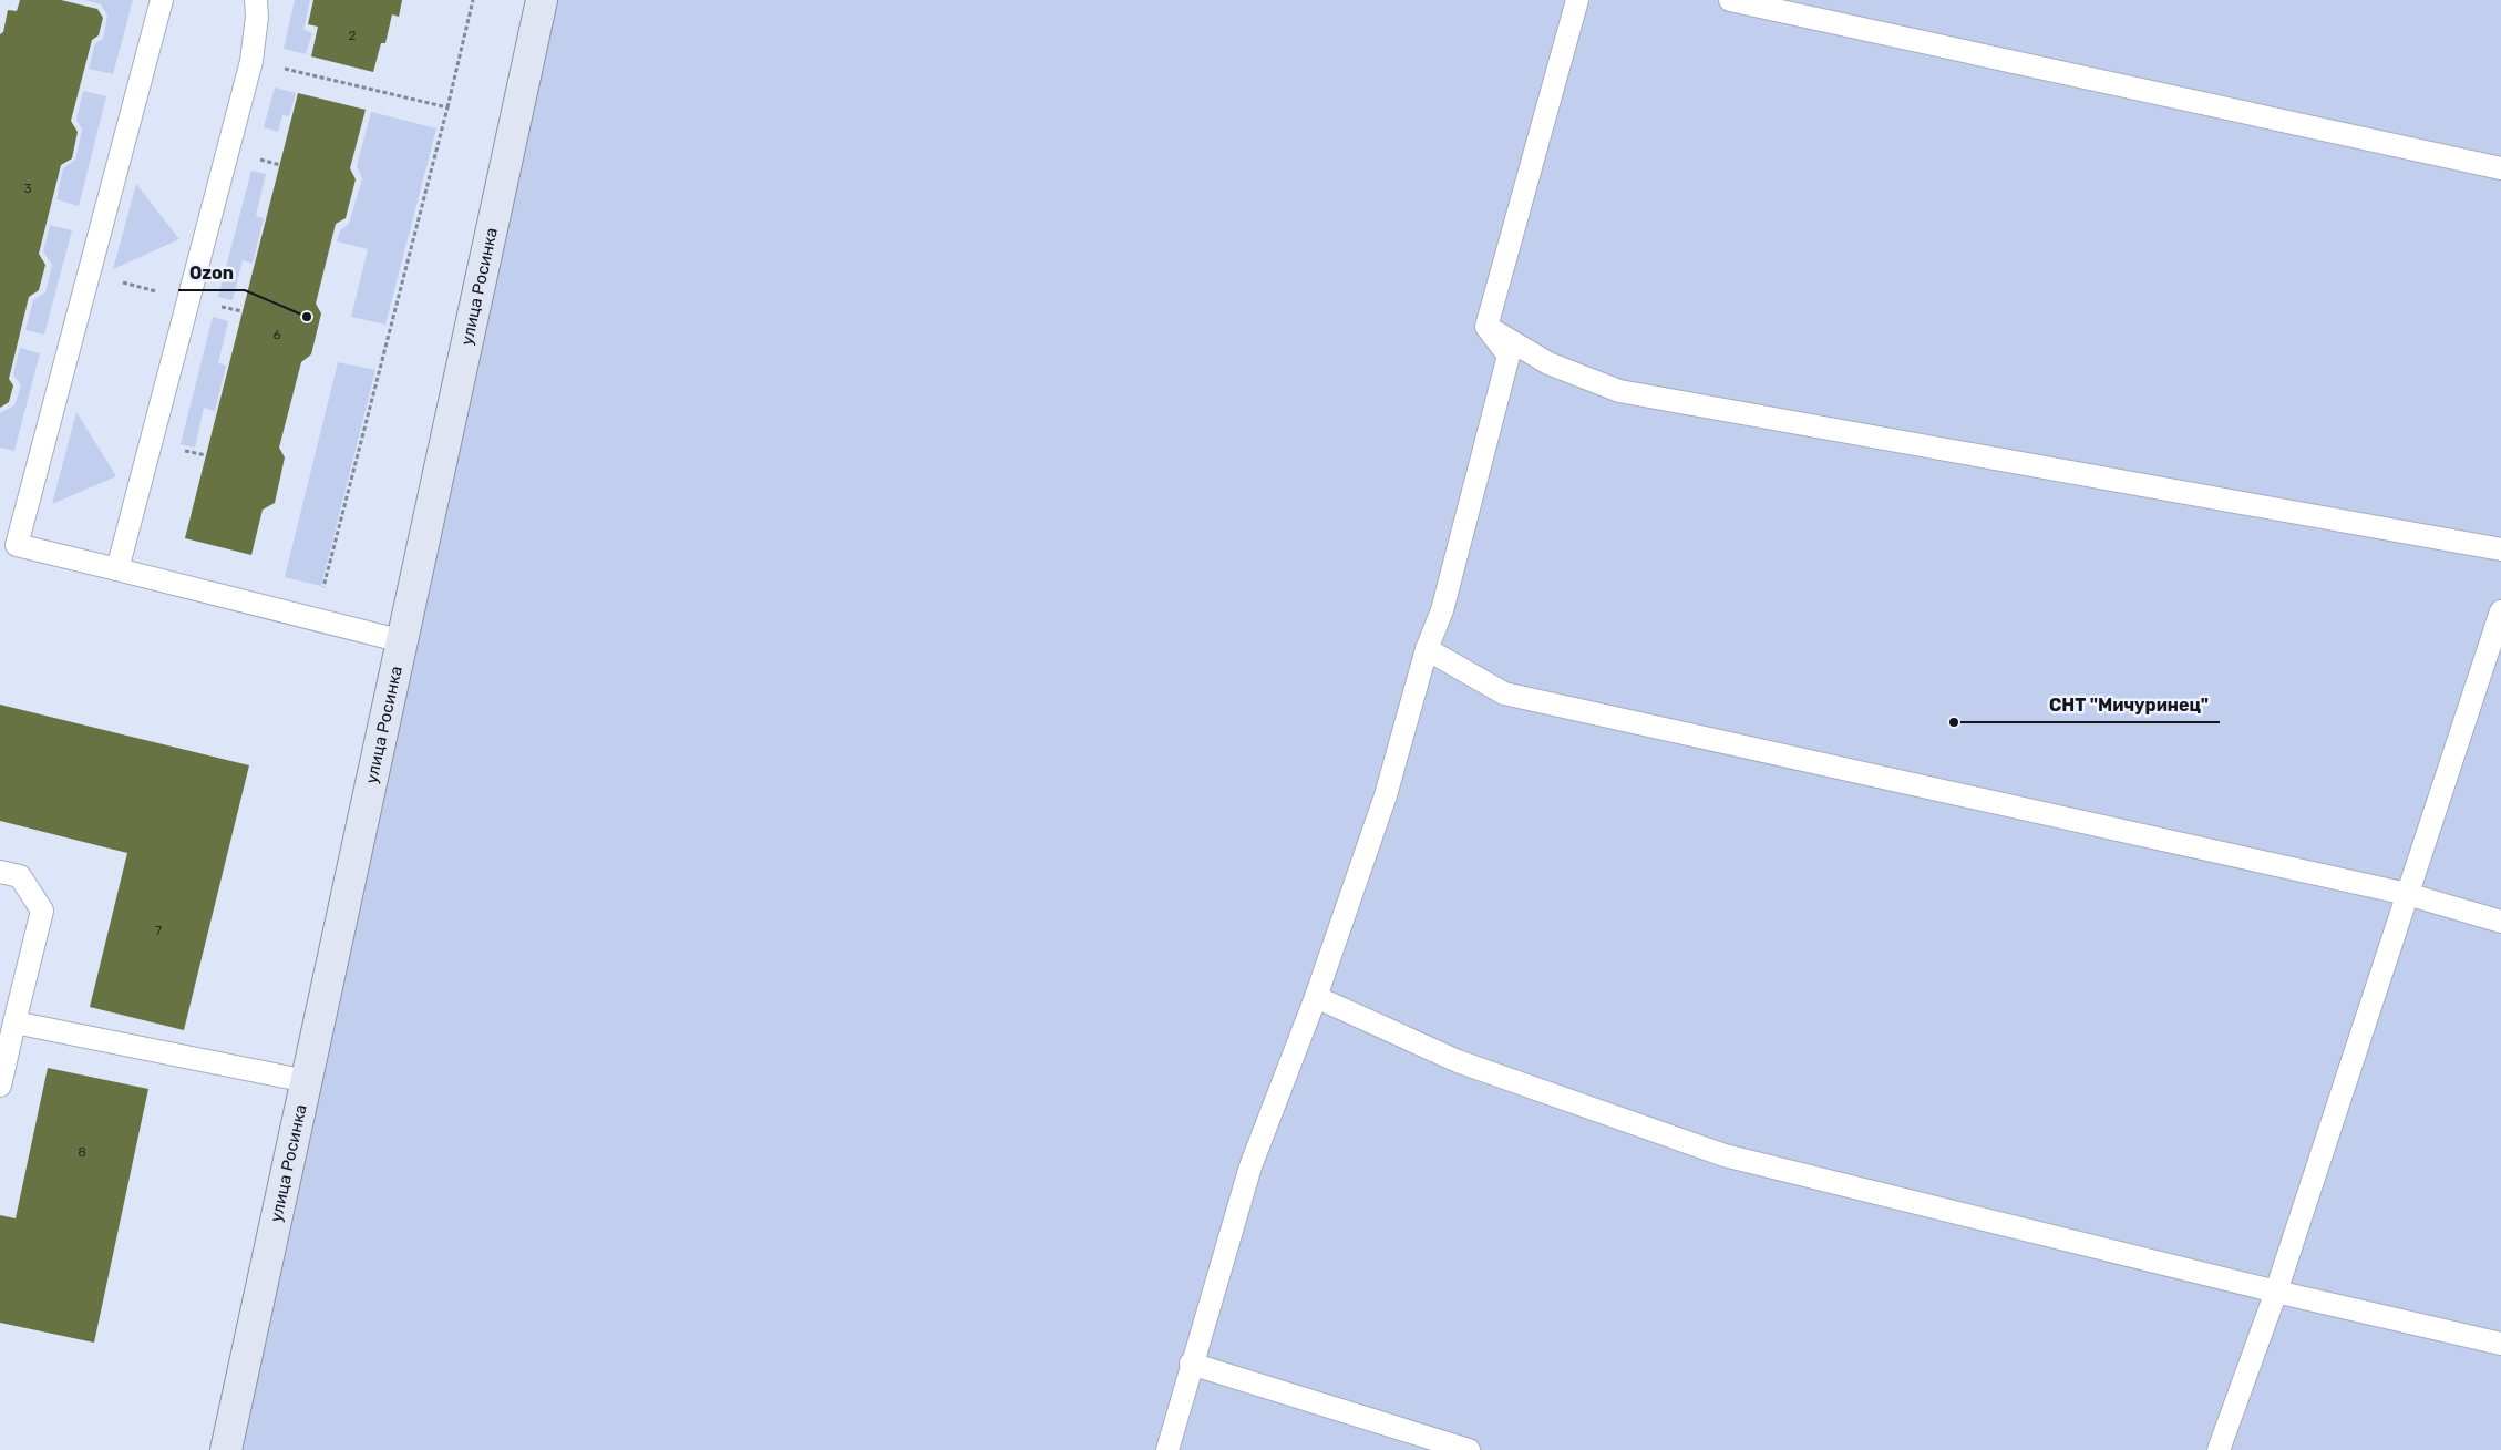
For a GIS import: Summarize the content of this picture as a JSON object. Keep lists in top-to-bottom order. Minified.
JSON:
{"streets":{"main road":["улица Росинка"]},"places":["Ozon","СНТ \"Мичуринец\""],"house_numbers":["2","3","6","7","8"]}
